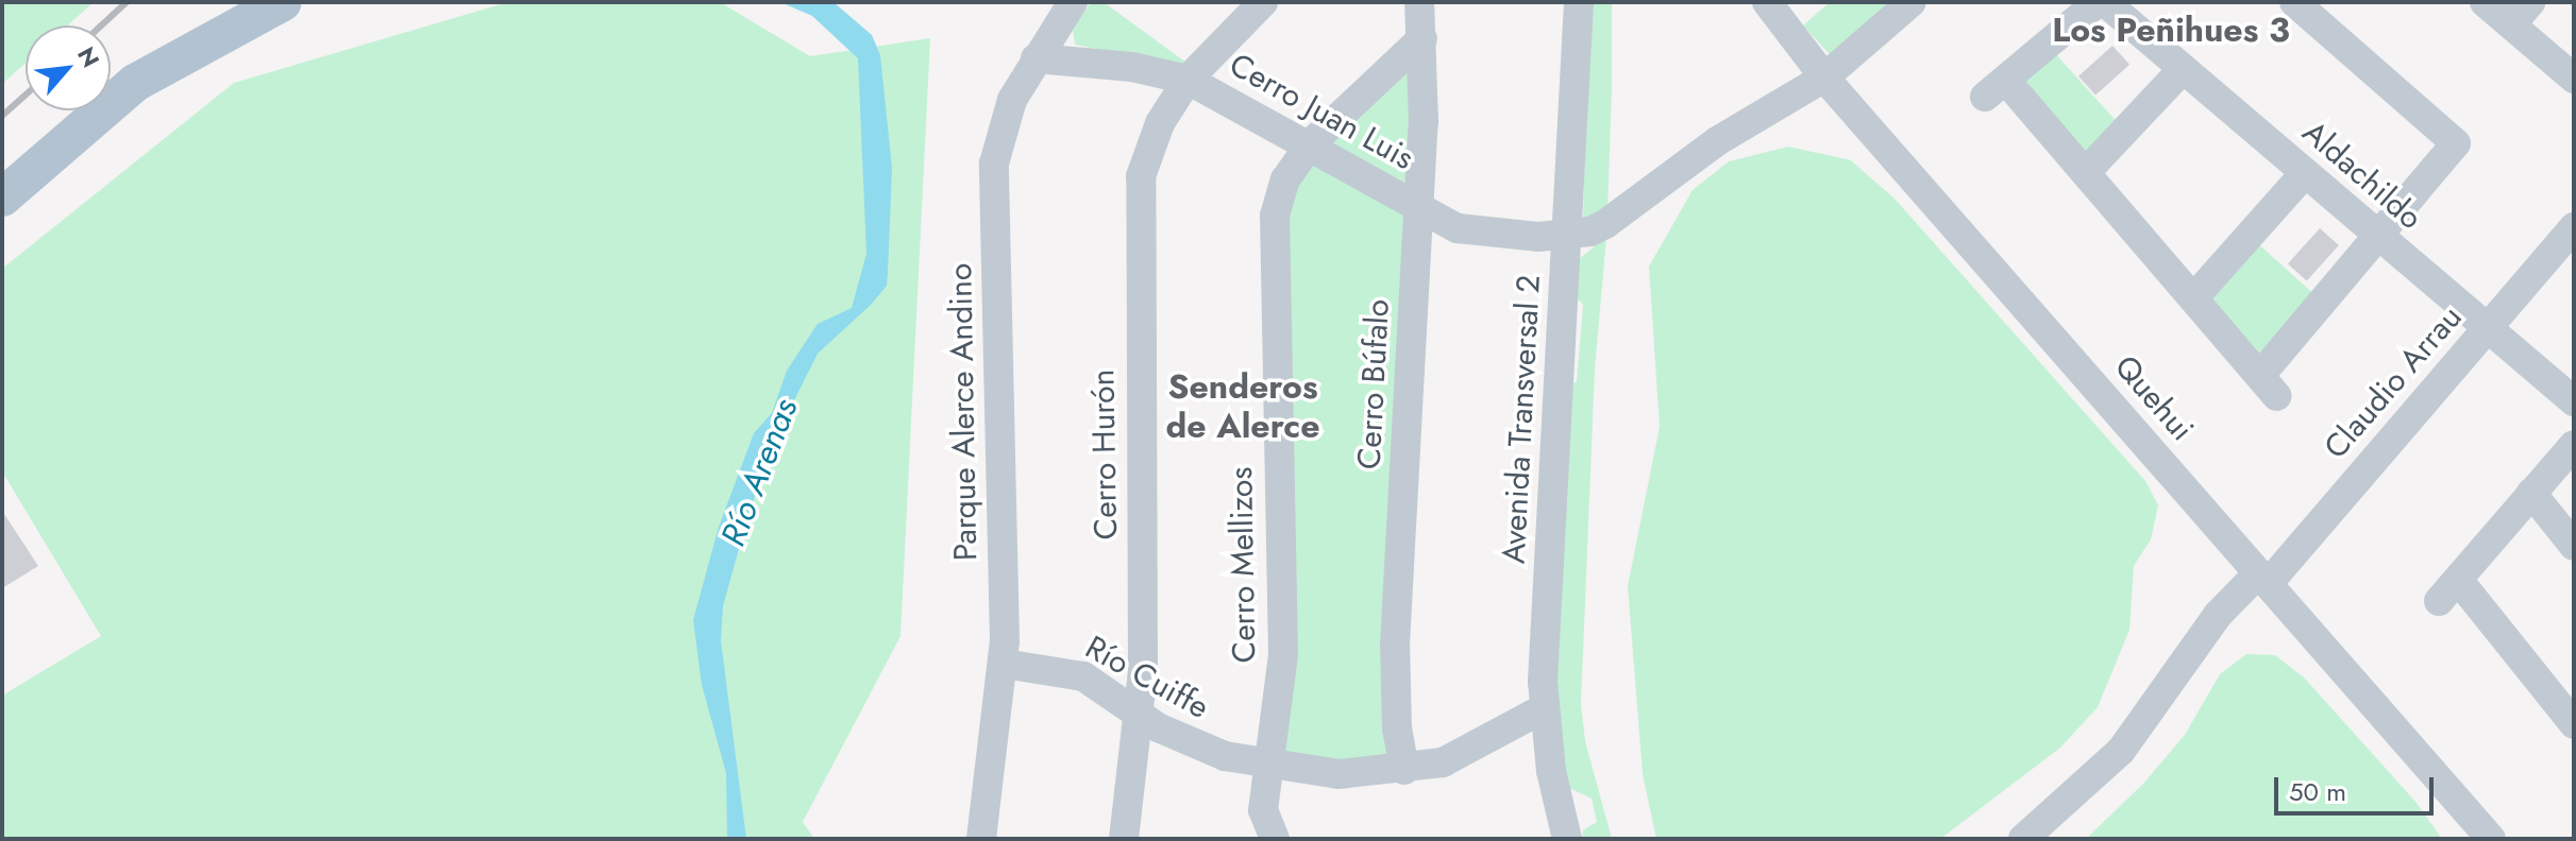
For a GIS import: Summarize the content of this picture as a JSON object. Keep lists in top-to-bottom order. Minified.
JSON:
{"streets":{"street":["Cerro Juan Luis","Aldachildo","Claudio Arrau","Cerro Búfalo","Quehui","Parque Alerce Andino","Avenida Transversal 2","Cerro Hurón","Cerro Mellizos","Río Cuiffe"]},"crossings":[["Cerro Juan Luis","Cerro Búfalo"],["Cerro Juan Luis","Quehui"],["Cerro Juan Luis","Parque Alerce Andino"],["Cerro Juan Luis","Avenida Transversal 2"],["Cerro Juan Luis","Cerro Hurón"],["Cerro Juan Luis","Cerro Mellizos"],["Aldachildo","Claudio Arrau"],["Claudio Arrau","Quehui"],["Cerro Búfalo","Cerro Mellizos"],["Cerro Búfalo","Río Cuiffe"],["Parque Alerce Andino","Río Cuiffe"],["Avenida Transversal 2","Río Cuiffe"],["Cerro Hurón","Río Cuiffe"],["Cerro Mellizos","Río Cuiffe"]],"districts":["Los Peñihues 3","Senderos de Alerce"],"water":["Río Arenas"],"scale_bar":"50 m","north":"top right"}
